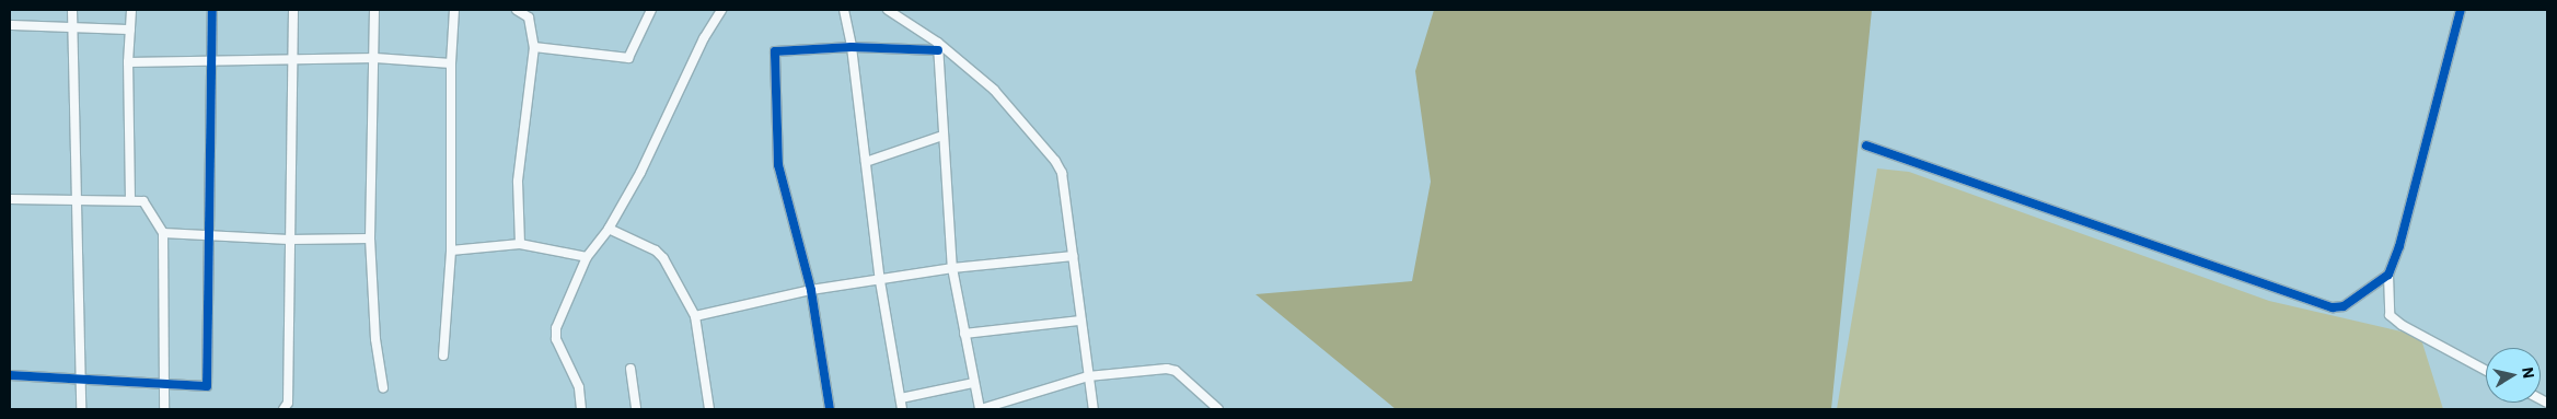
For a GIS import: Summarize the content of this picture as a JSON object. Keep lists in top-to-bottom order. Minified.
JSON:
{"north":"right"}
